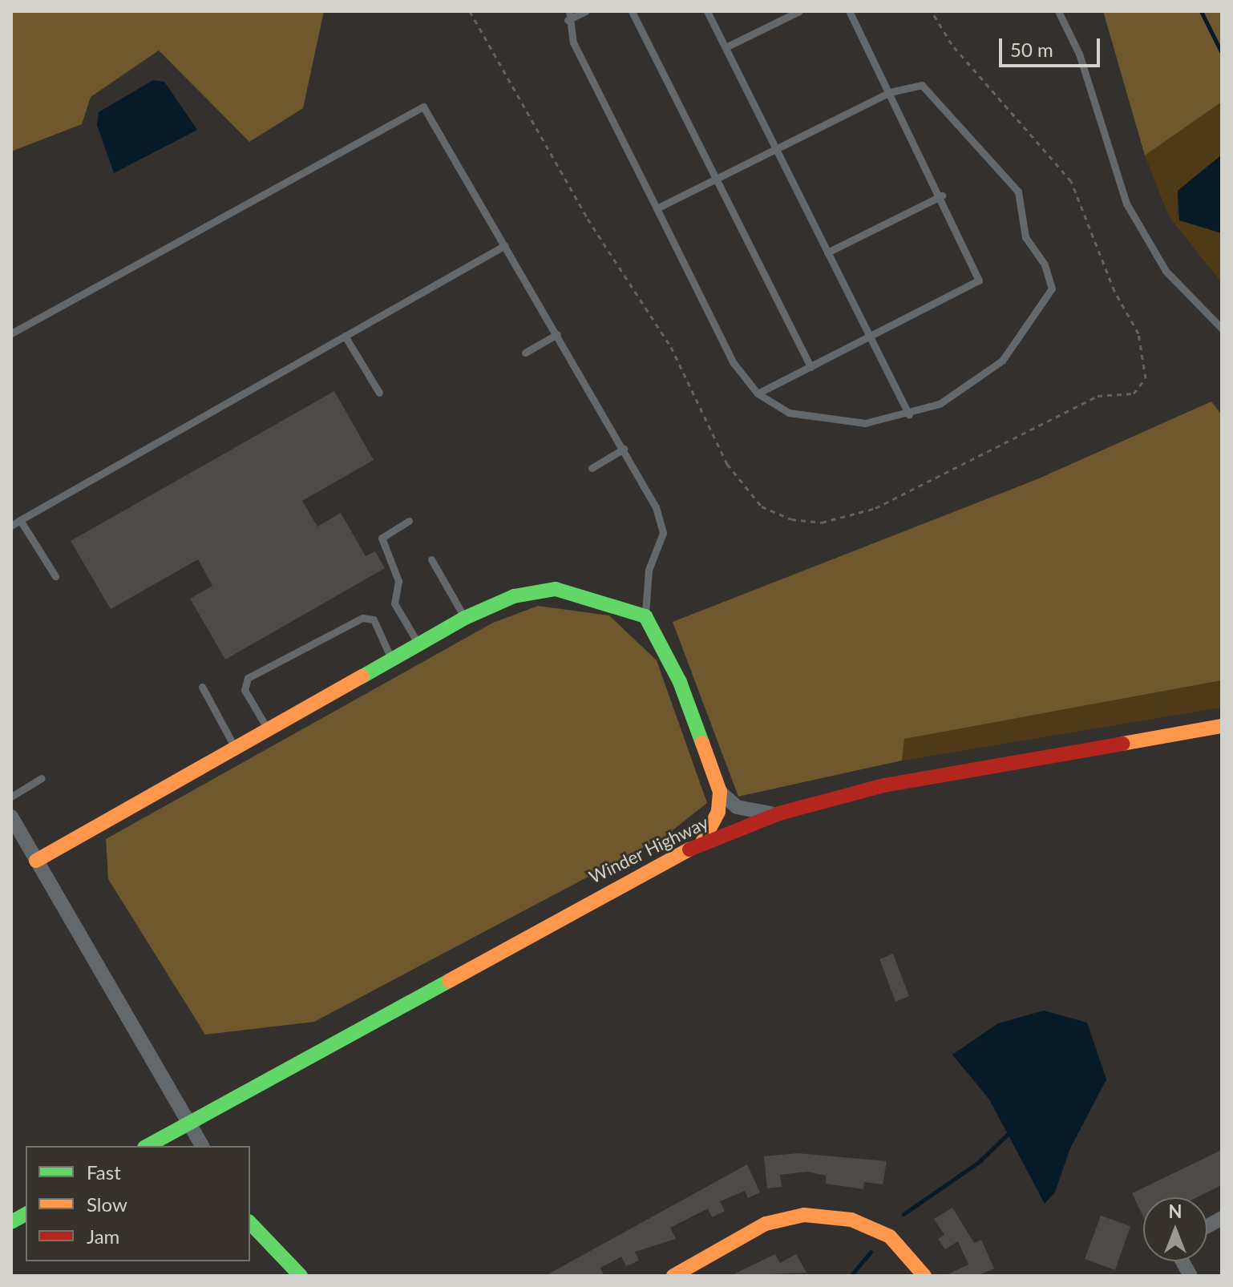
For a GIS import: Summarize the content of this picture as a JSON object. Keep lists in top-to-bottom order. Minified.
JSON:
{"streets":{"street":["Winder Highway"]},"legend":["Fast","Slow","Jam"],"scale_bar":"50 m","north":"top"}
